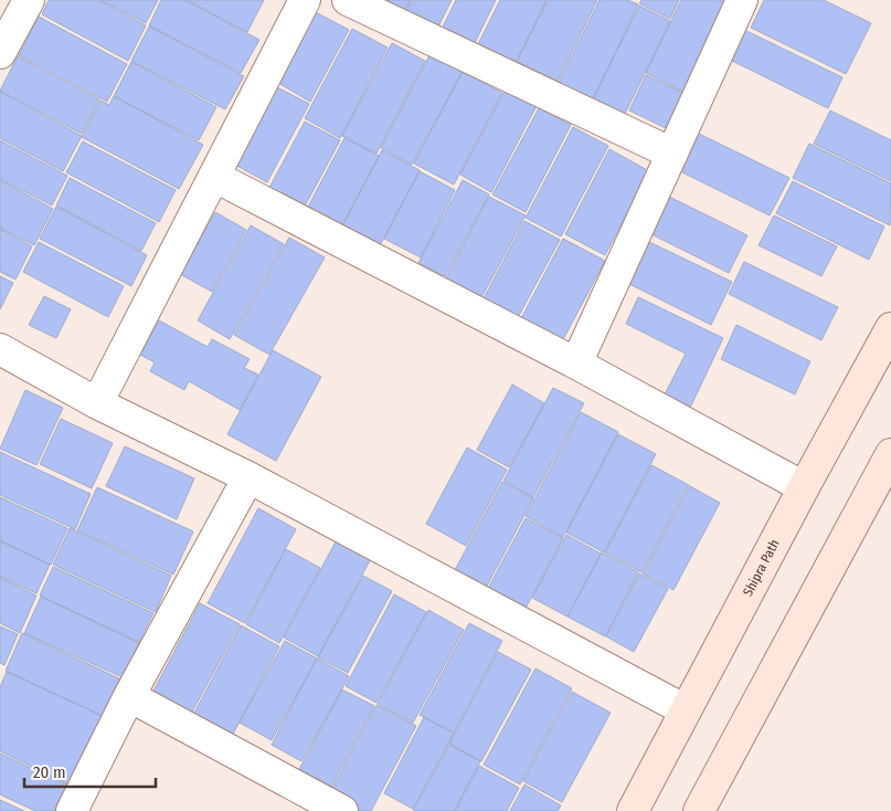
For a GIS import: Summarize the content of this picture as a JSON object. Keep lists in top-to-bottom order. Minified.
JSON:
{"streets":{"street":["Shipra Path"]},"scale_bar":"20 m"}
